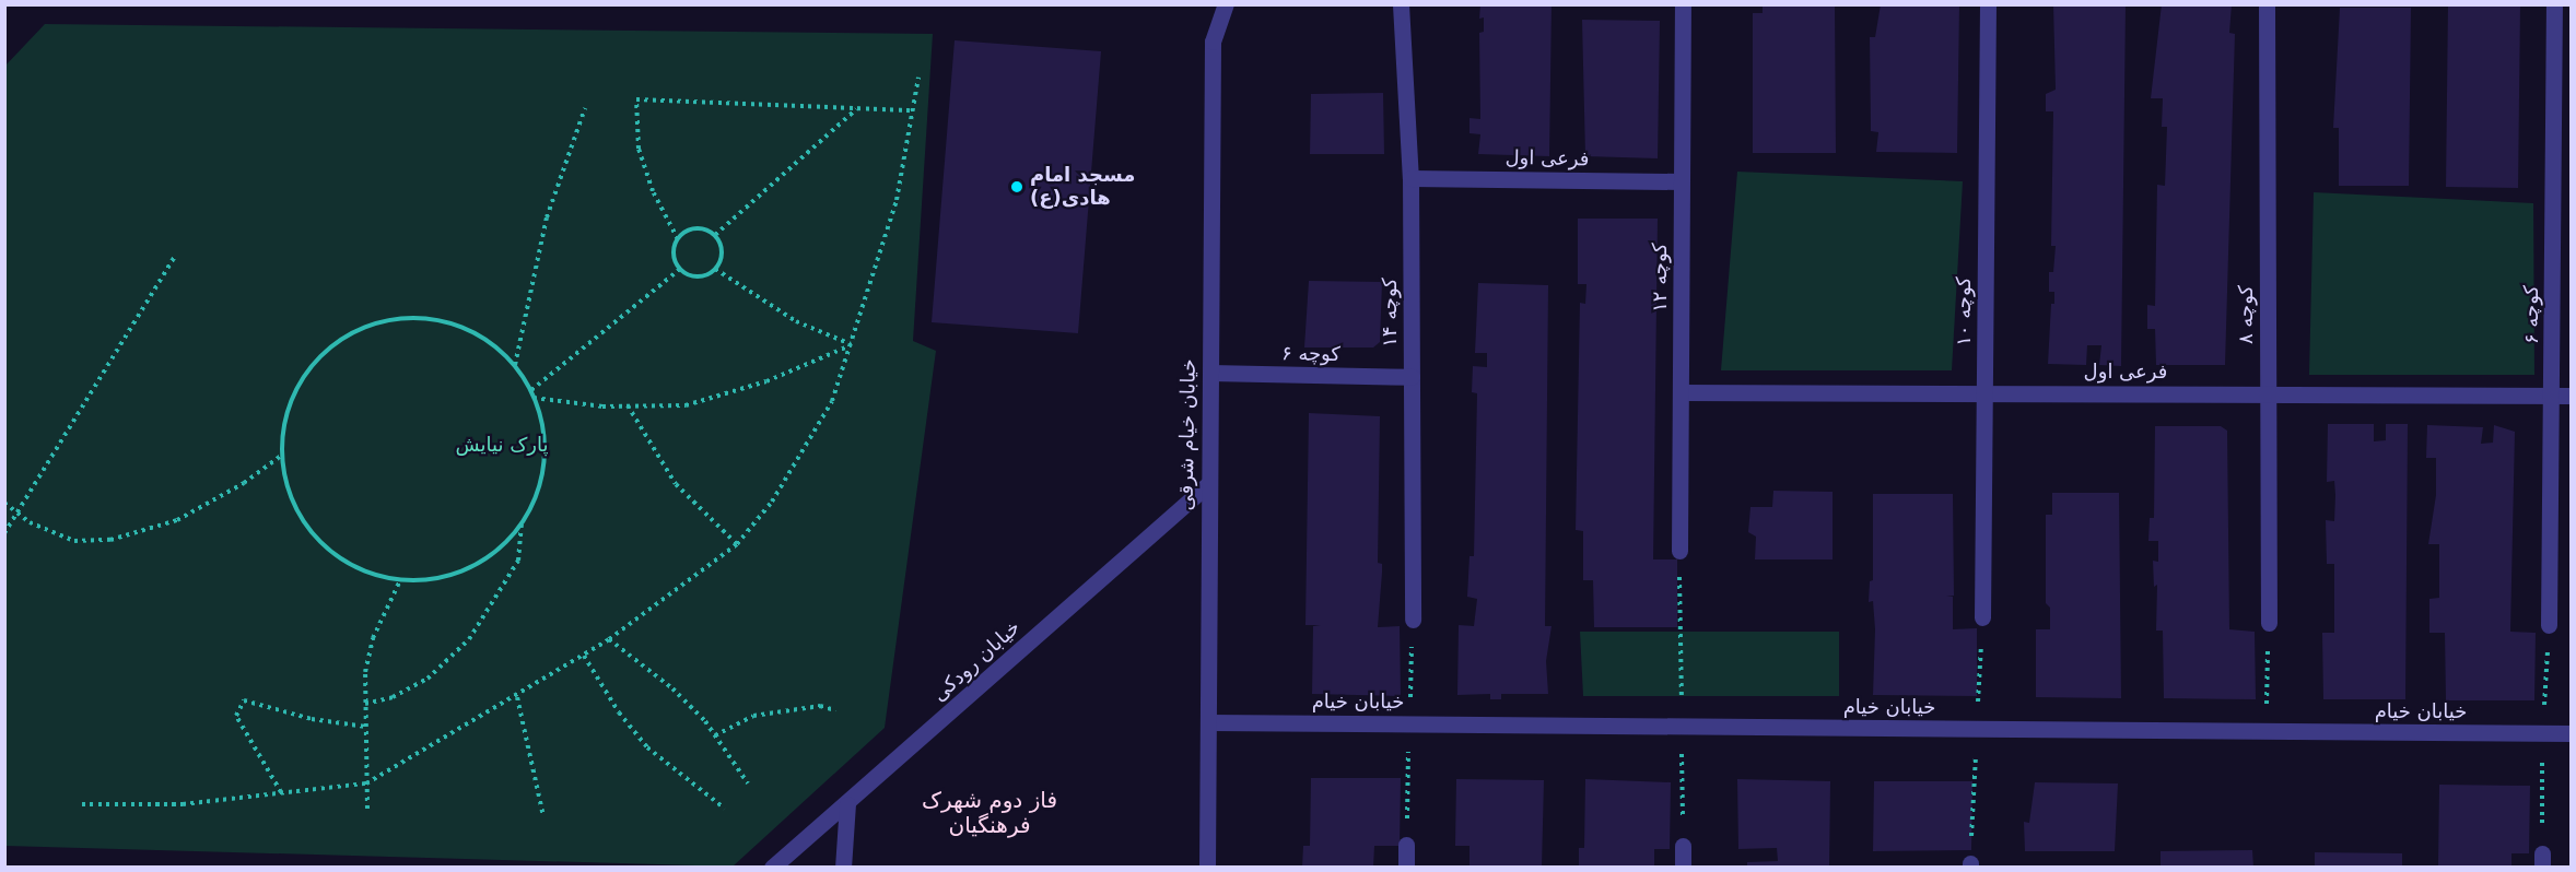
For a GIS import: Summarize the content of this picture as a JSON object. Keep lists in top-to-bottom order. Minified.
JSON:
{"streets":{"street":["فرعی اول","کوچه ۱۲","کوچه ۱۰","کوچه ۱۴","کوچه ۸","کوچه ۶","خیابان خیام شرقی","خیابان رودکی","خیابان خیام"]},"crossings":[["فرعی اول","کوچه ۱۲"],["فرعی اول","کوچه ۱۰"],["فرعی اول","کوچه ۱۴"],["فرعی اول","کوچه ۸"],["فرعی اول","کوچه ۶"],["کوچه ۱۴","کوچه ۶"],["کوچه ۶","خیابان خیام شرقی"],["خیابان خیام شرقی","خیابان رودکی"],["خیابان خیام شرقی","خیابان خیام"]],"districts":["فاز دوم شهرک فرهنگیان"],"parks":["پارک نیایش"],"places":["مسجد امام هادی(ع)"]}
